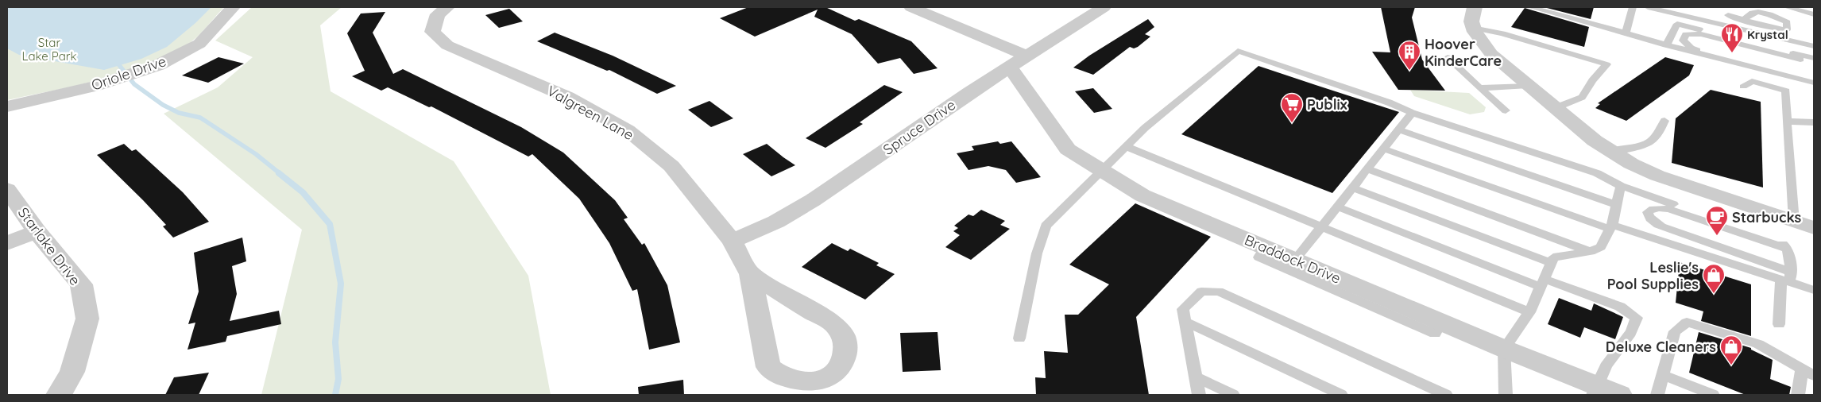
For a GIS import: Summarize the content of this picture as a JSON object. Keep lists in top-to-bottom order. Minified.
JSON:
{"streets":{"street":["Oriole Drive","Valgreen Lane","Spruce Drive","Starlake Drive","Braddock Drive"]},"crossings":[["Valgreen Lane","Spruce Drive"],["Spruce Drive","Braddock Drive"]],"parks":["Star Lake Park"],"places":{"restaurant":["Krystal"],"building":["Hoover KinderCare"],"supermarket":["Publix"],"cafe":["Starbucks"],"shop":["Leslie's Pool Supplies","Deluxe Cleaners"]}}
